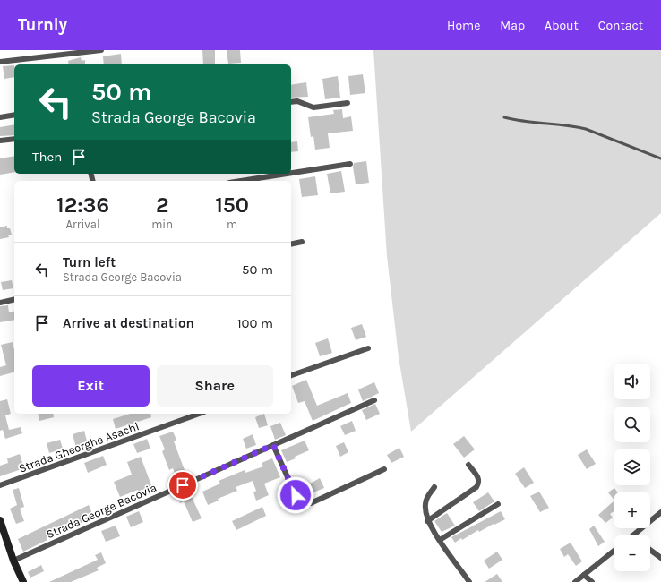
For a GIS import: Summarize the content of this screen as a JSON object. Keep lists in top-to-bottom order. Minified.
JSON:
{"streets":{"street":["Strada Gheorghe Asachi","Strada George Bacovia"]},"page":{"header":"Turnly","nav":["Home","Map","About","Contact"],"turn":["50 m","Strada George Bacovia"],"then":"Then","eta":["12:36","Arrival","2","min","150","m"],"list":[{"name":"Turn left","note":"Strada George Bacovia","value":"50 m"},{"name":"Arrive at destination","value":"100 m"}],"buttons":["Exit","Share"],"map_buttons":["+","−"]}}
